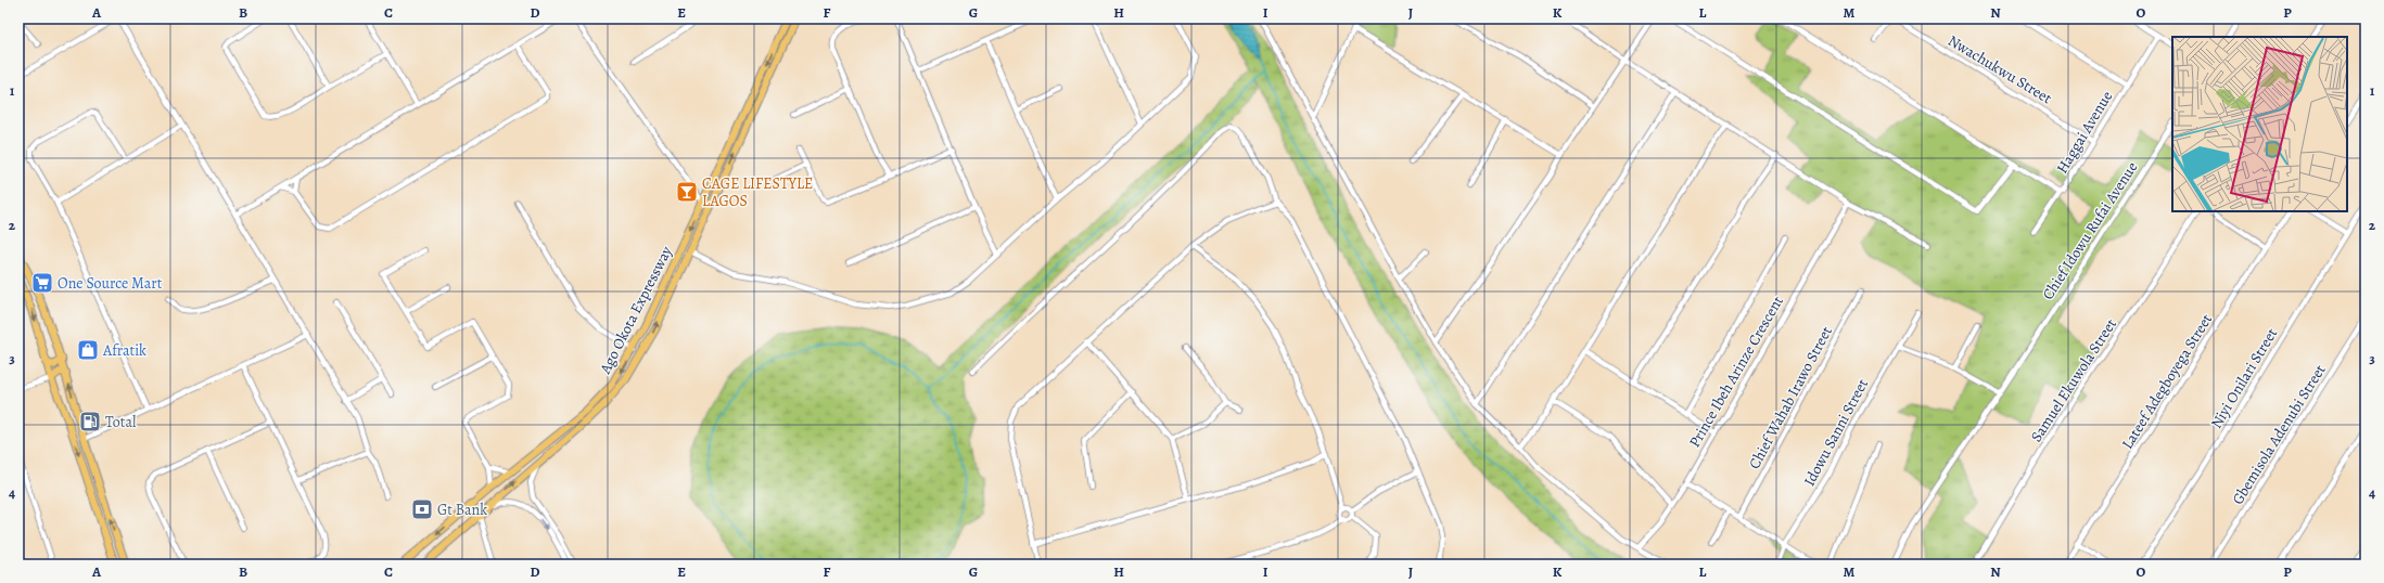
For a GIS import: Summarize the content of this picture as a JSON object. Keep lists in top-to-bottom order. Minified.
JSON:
{"streets":{"main road":["Ago Okota Expressway"],"street":["Nwachukwu Street","Haggai Avenue","Chief Idowu Rufai Avenue","Prince Ibeh Arinze Crescent","Niyi Onilari Street","Samuel Ekuwola Street","Lateef Adegboyega Street","Chief Wahab Irawo Street","Idowu Sanni Street","Gbemisola Adenubi Street"]},"crossings":[["Nwachukwu Street","Haggai Avenue"]],"places":{"bar":["CAGE LIFESTYLE LAGOS"],"supermarket":["One Source Mart"],"shop":["Afratik"],"fuel station":["Total"],"bank":["Gt Bank"]},"grid":{"columns":["A","B","C","D","E","F","G","H","I","J","K","L","M","N","O","P"],"rows":["1","2","3","4"]}}
